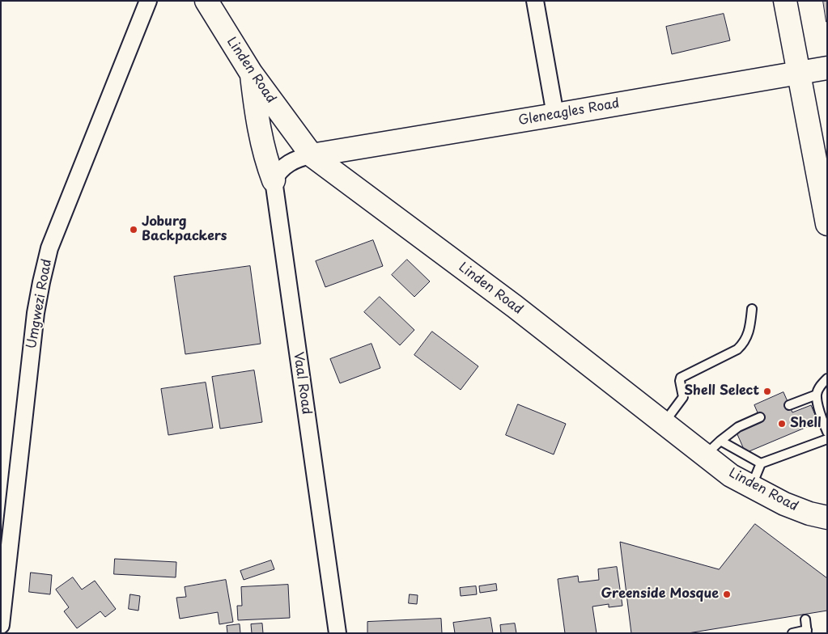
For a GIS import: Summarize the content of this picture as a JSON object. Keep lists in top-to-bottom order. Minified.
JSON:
{"streets":{"main road":["Linden Road","Gleneagles Road"],"street":["Umgwezi Road","Vaal Road"]},"crossings":[["Linden Road","Gleneagles Road"]],"places":["Joburg Backpackers","Shell Select","Shell","Greenside Mosque"]}
